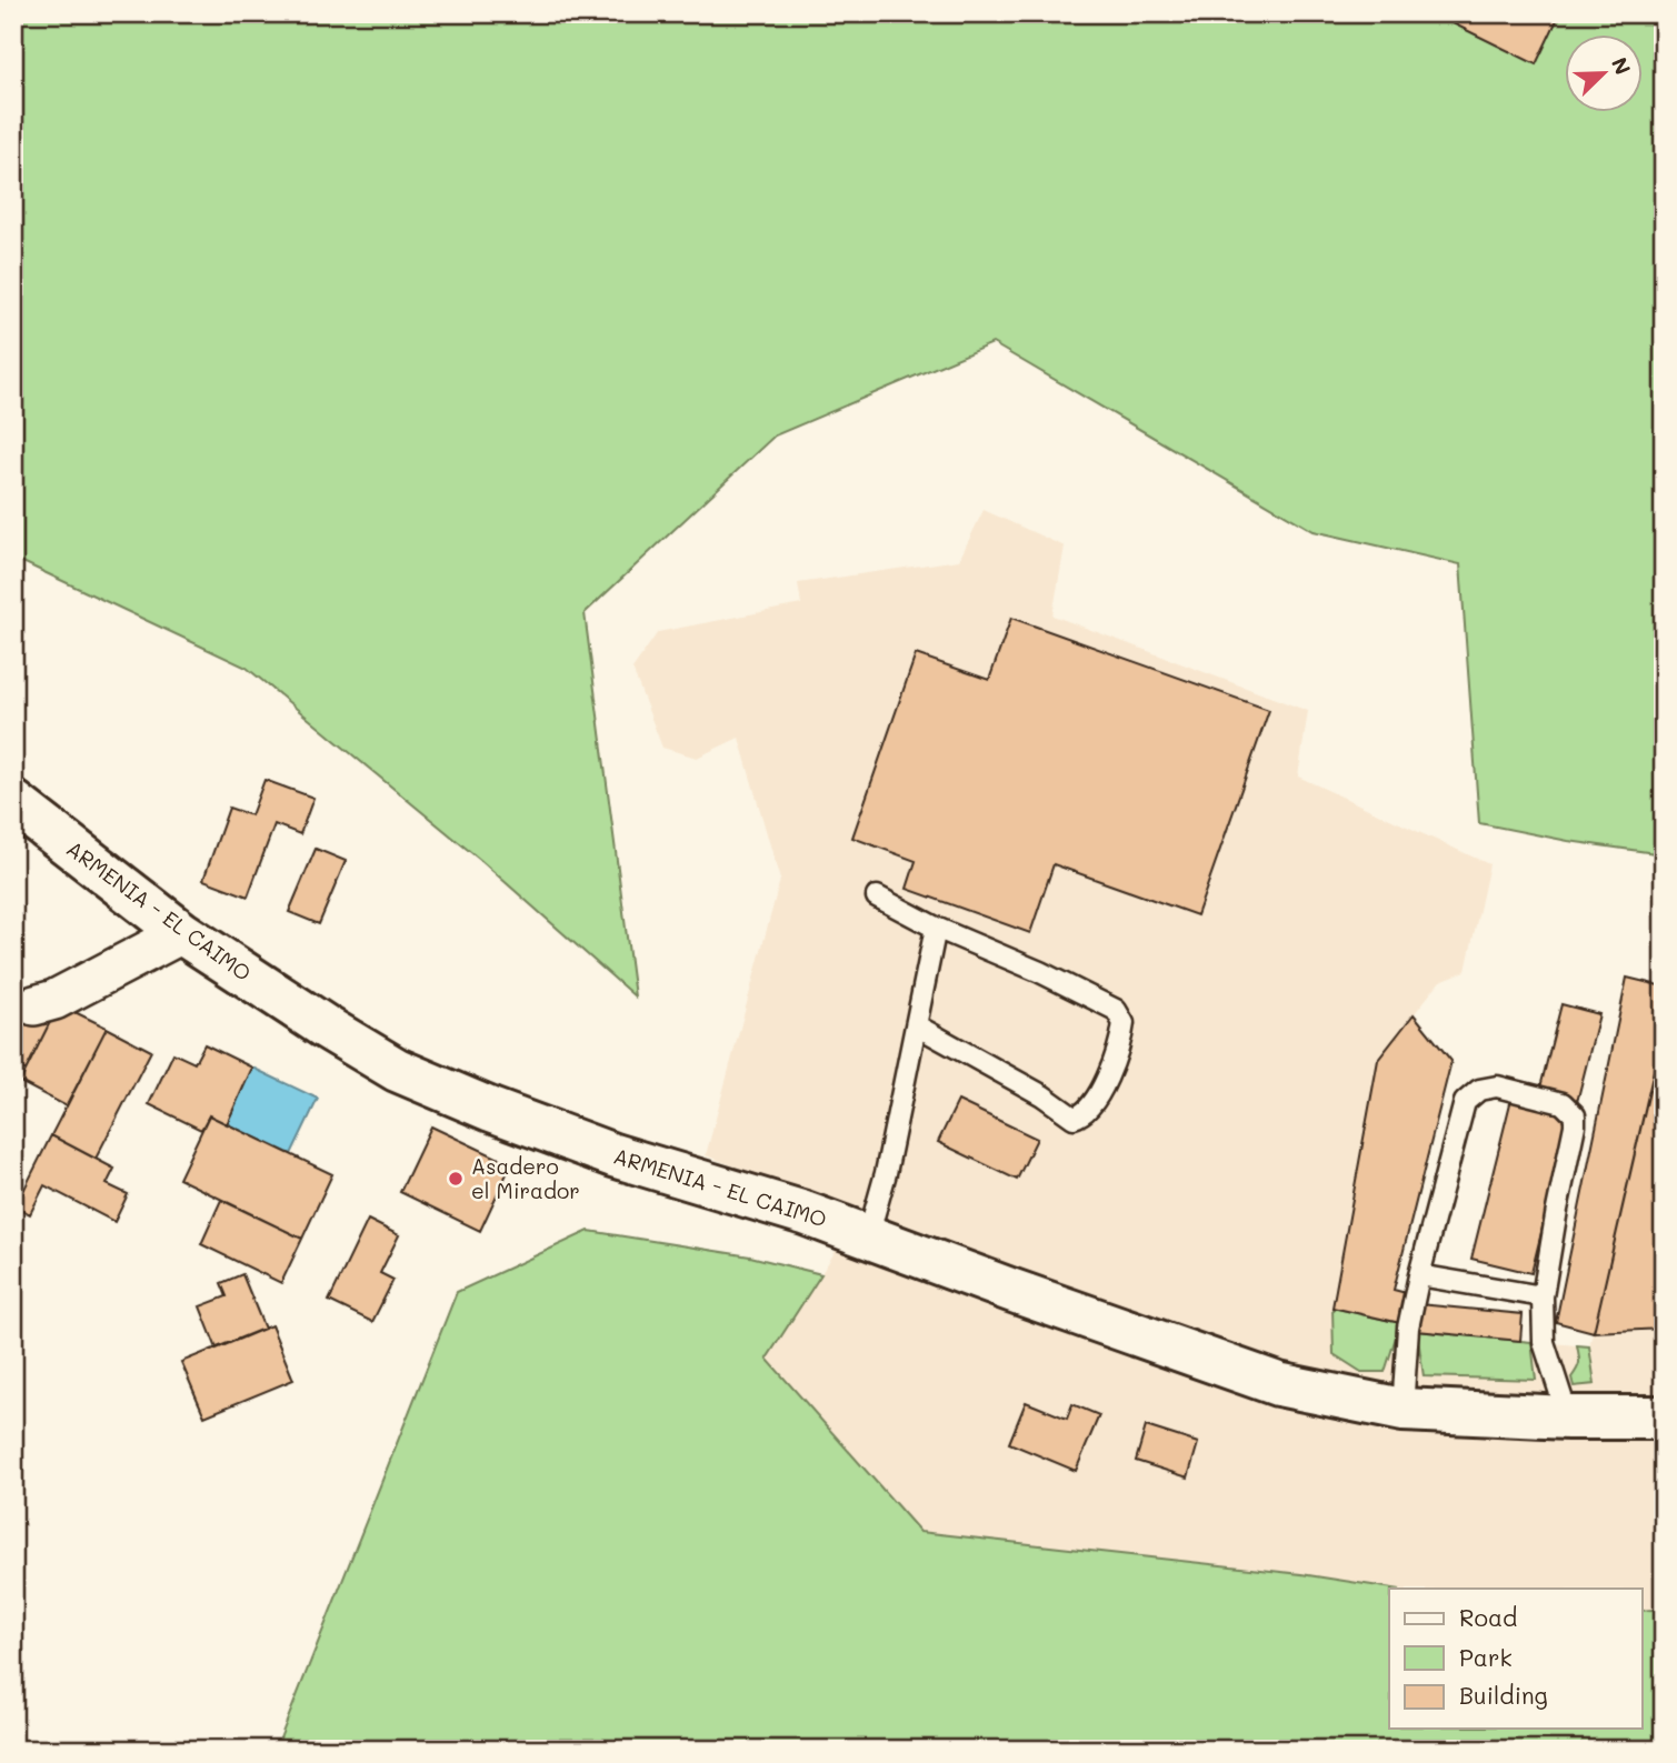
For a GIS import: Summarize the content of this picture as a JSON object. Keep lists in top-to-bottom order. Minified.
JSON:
{"streets":{"main road":["ARMENIA - EL CAIMO"]},"places":["Asadero el Mirador"],"legend":["Road","Park","Building"],"north":"top right"}
